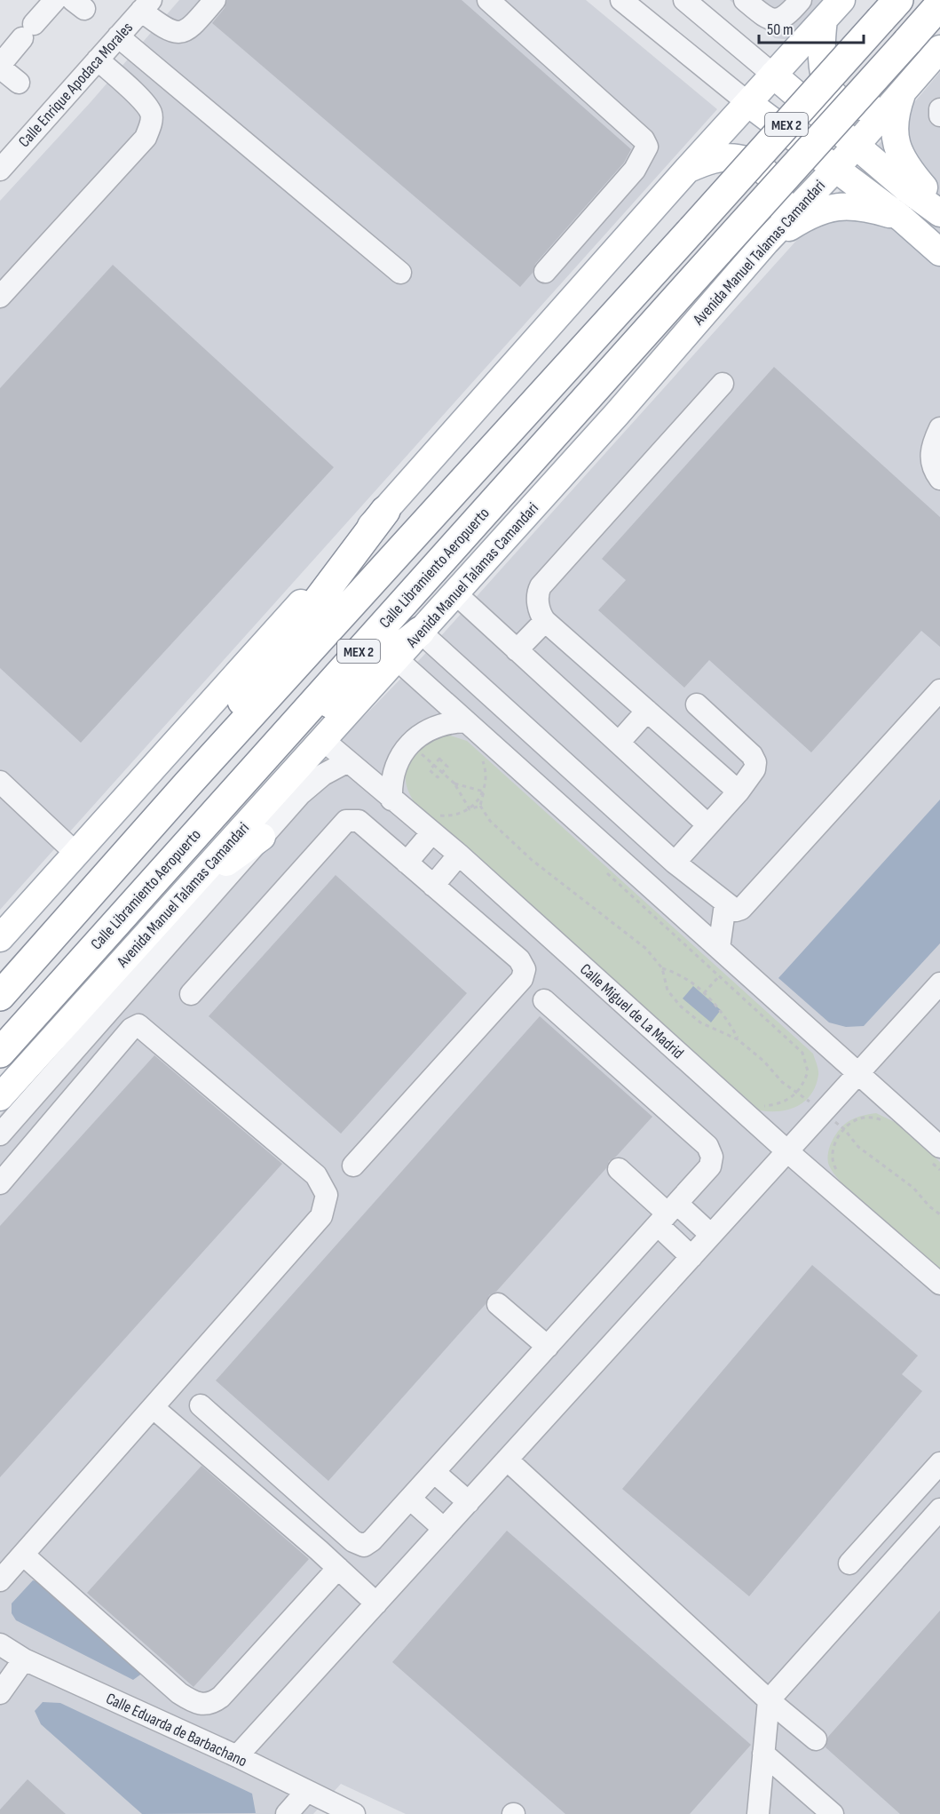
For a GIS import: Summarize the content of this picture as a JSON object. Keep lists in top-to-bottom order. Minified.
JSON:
{"streets":{"highway":["MEX 2","Calle Libramiento Aeropuerto"],"main road":["Avenida Manuel Talamas Camandari"],"street":["Calle Enrique Apodaca Morales","Calle Miguel de La Madrid","Calle Eduarda de Barbachano"]},"crossings":[["Avenida Manuel Talamas Camandari","Calle Miguel de La Madrid"]],"scale_bar":"50 m"}
